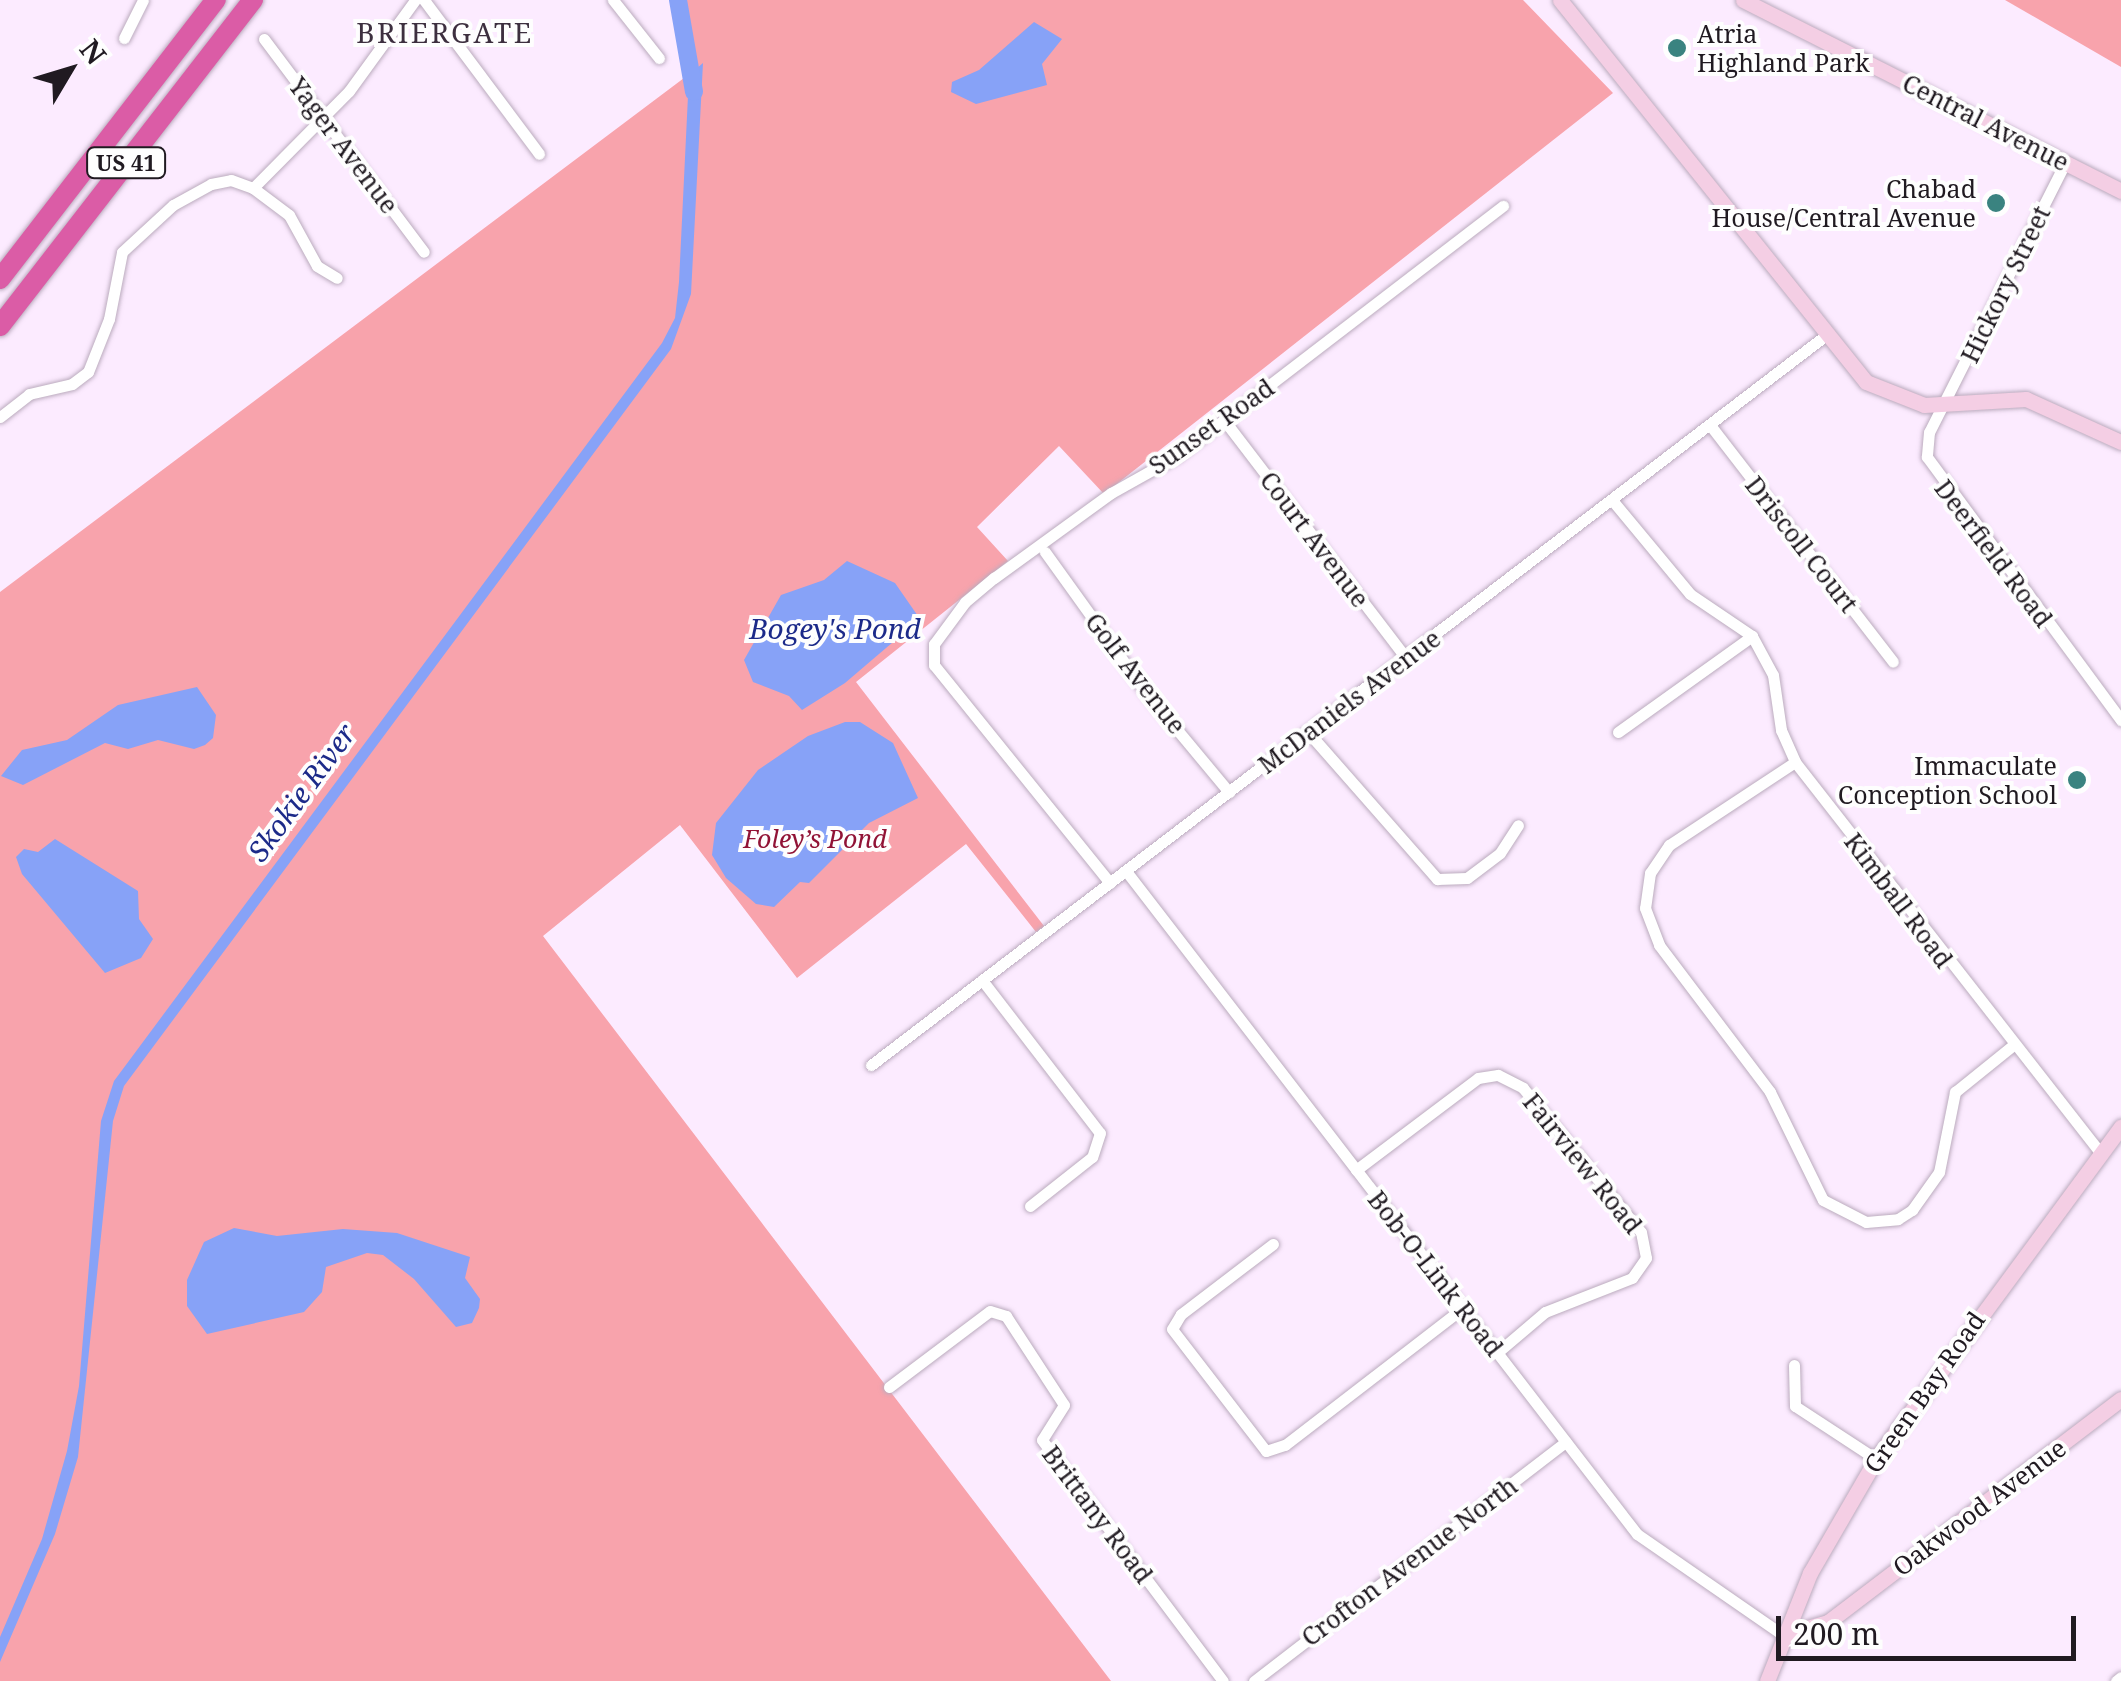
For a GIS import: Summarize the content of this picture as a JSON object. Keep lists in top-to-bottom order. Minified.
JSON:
{"streets":{"highway":["US 41"],"street":["Central Avenue","Yager Avenue","Hickory Street","Sunset Road","Court Avenue","Driscoll Court","Deerfield Road","Golf Avenue","McDaniels Avenue","Kimball Road","Fairview Road","Bob-O-Link Road","Green Bay Road","Oakwood Avenue","Brittany Road","Crofton Avenue North"]},"crossings":[["Central Avenue","Hickory Street"],["Hickory Street","Deerfield Road"],["Sunset Road","Court Avenue"],["Sunset Road","McDaniels Avenue"],["Court Avenue","McDaniels Avenue"],["Driscoll Court","McDaniels Avenue"],["Golf Avenue","McDaniels Avenue"],["McDaniels Avenue","Kimball Road"],["McDaniels Avenue","Bob-O-Link Road"],["Kimball Road","Green Bay Road"],["Fairview Road","Bob-O-Link Road"],["Bob-O-Link Road","Green Bay Road"],["Bob-O-Link Road","Oakwood Avenue"],["Bob-O-Link Road","Crofton Avenue North"],["Green Bay Road","Oakwood Avenue"]],"districts":["BRIERGATE"],"water":["Bogey's Pond","Skokie River"],"parks":["Foley’s Pond"],"places":["Atria Highland Park","Chabad House/Central Avenue","Immaculate Conception School"],"scale_bar":"200 m","north":"top right"}
